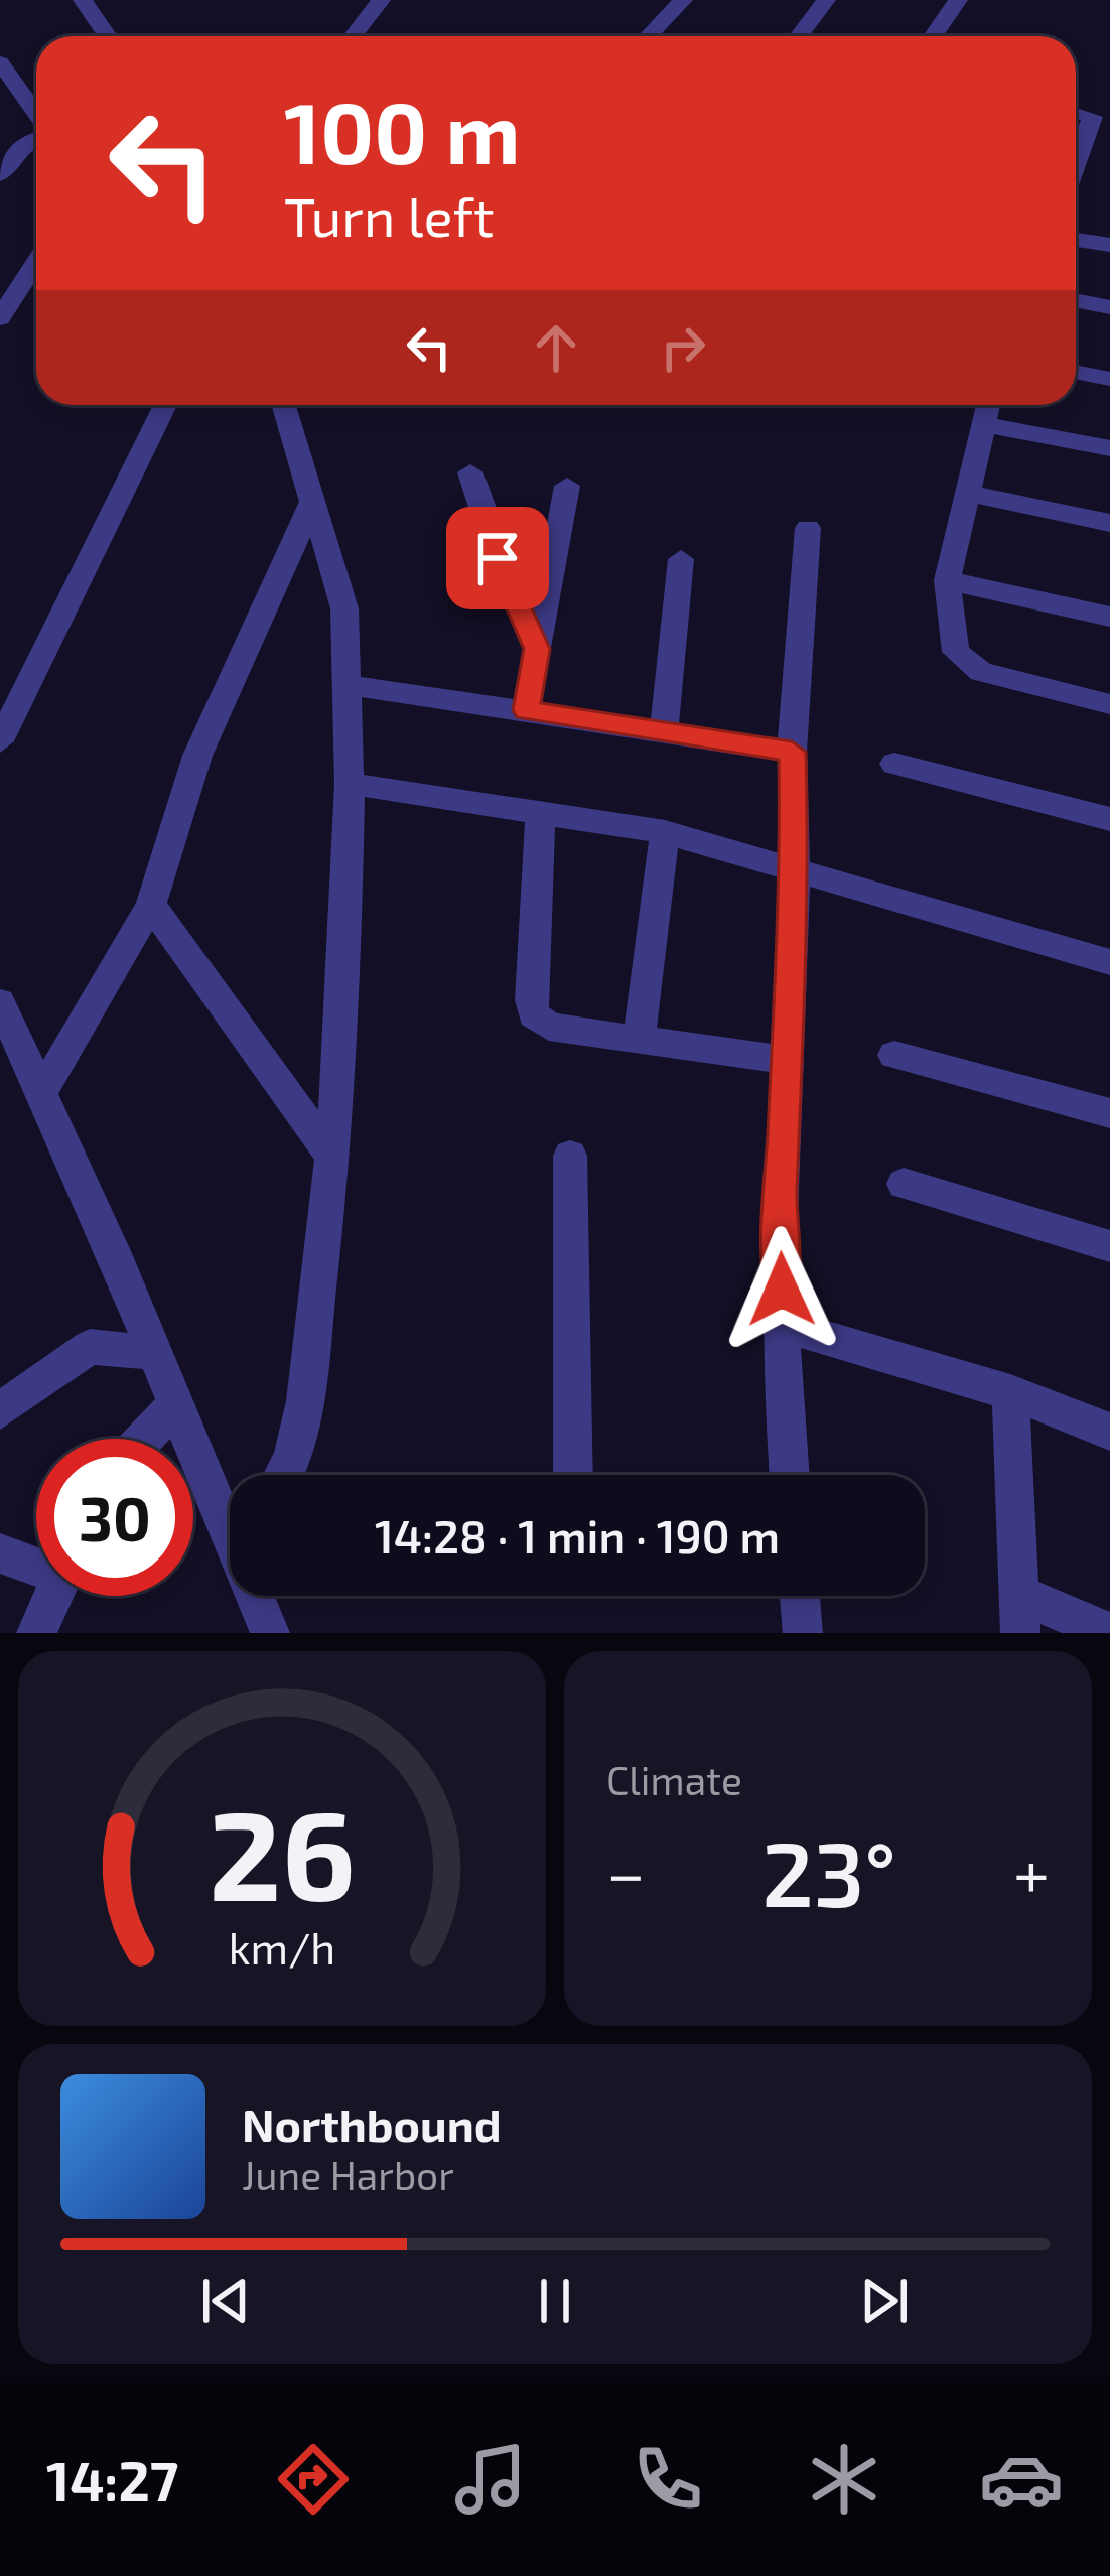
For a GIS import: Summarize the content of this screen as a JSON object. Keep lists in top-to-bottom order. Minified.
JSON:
{"page":{"turn":["100 m","Turn left"],"limit":"30","trip":"14:28 · 1 min · 190 m","tile":"Climate","heat":["−","23°","+"],"song":["Northbound","June Harbor"],"tabs":"14:27","gauge":["26","km/h"]}}
